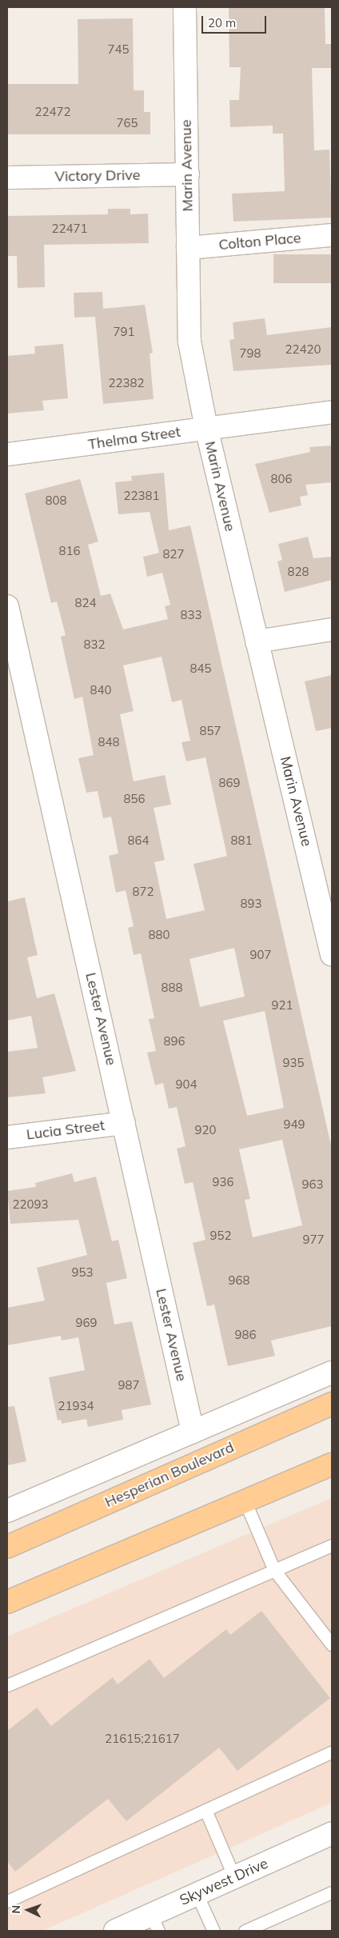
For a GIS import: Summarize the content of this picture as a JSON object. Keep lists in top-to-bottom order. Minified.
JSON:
{"streets":{"main road":["Hesperian Boulevard"],"street":["Marin Avenue","Victory Drive","Colton Place","Thelma Street","Lester Avenue","Lucia Street","Skywest Drive"]},"crossings":[["Marin Avenue","Victory Drive"],["Marin Avenue","Colton Place"],["Marin Avenue","Thelma Street"],["Lester Avenue","Lucia Street"],["Lester Avenue","Hesperian Boulevard"]],"house_numbers":["745","22472","765","22471","791","22420","798","22382","806","22381","808","816","827","828","824","833","832","845","840","857","848","869","856","864","881","872","893","880","907","888","921","896","935","904","949","920","936","963","22093","952","977","953","968","969","986","987","21934","21615;21617"],"scale_bar":"20 m","north":"left"}
